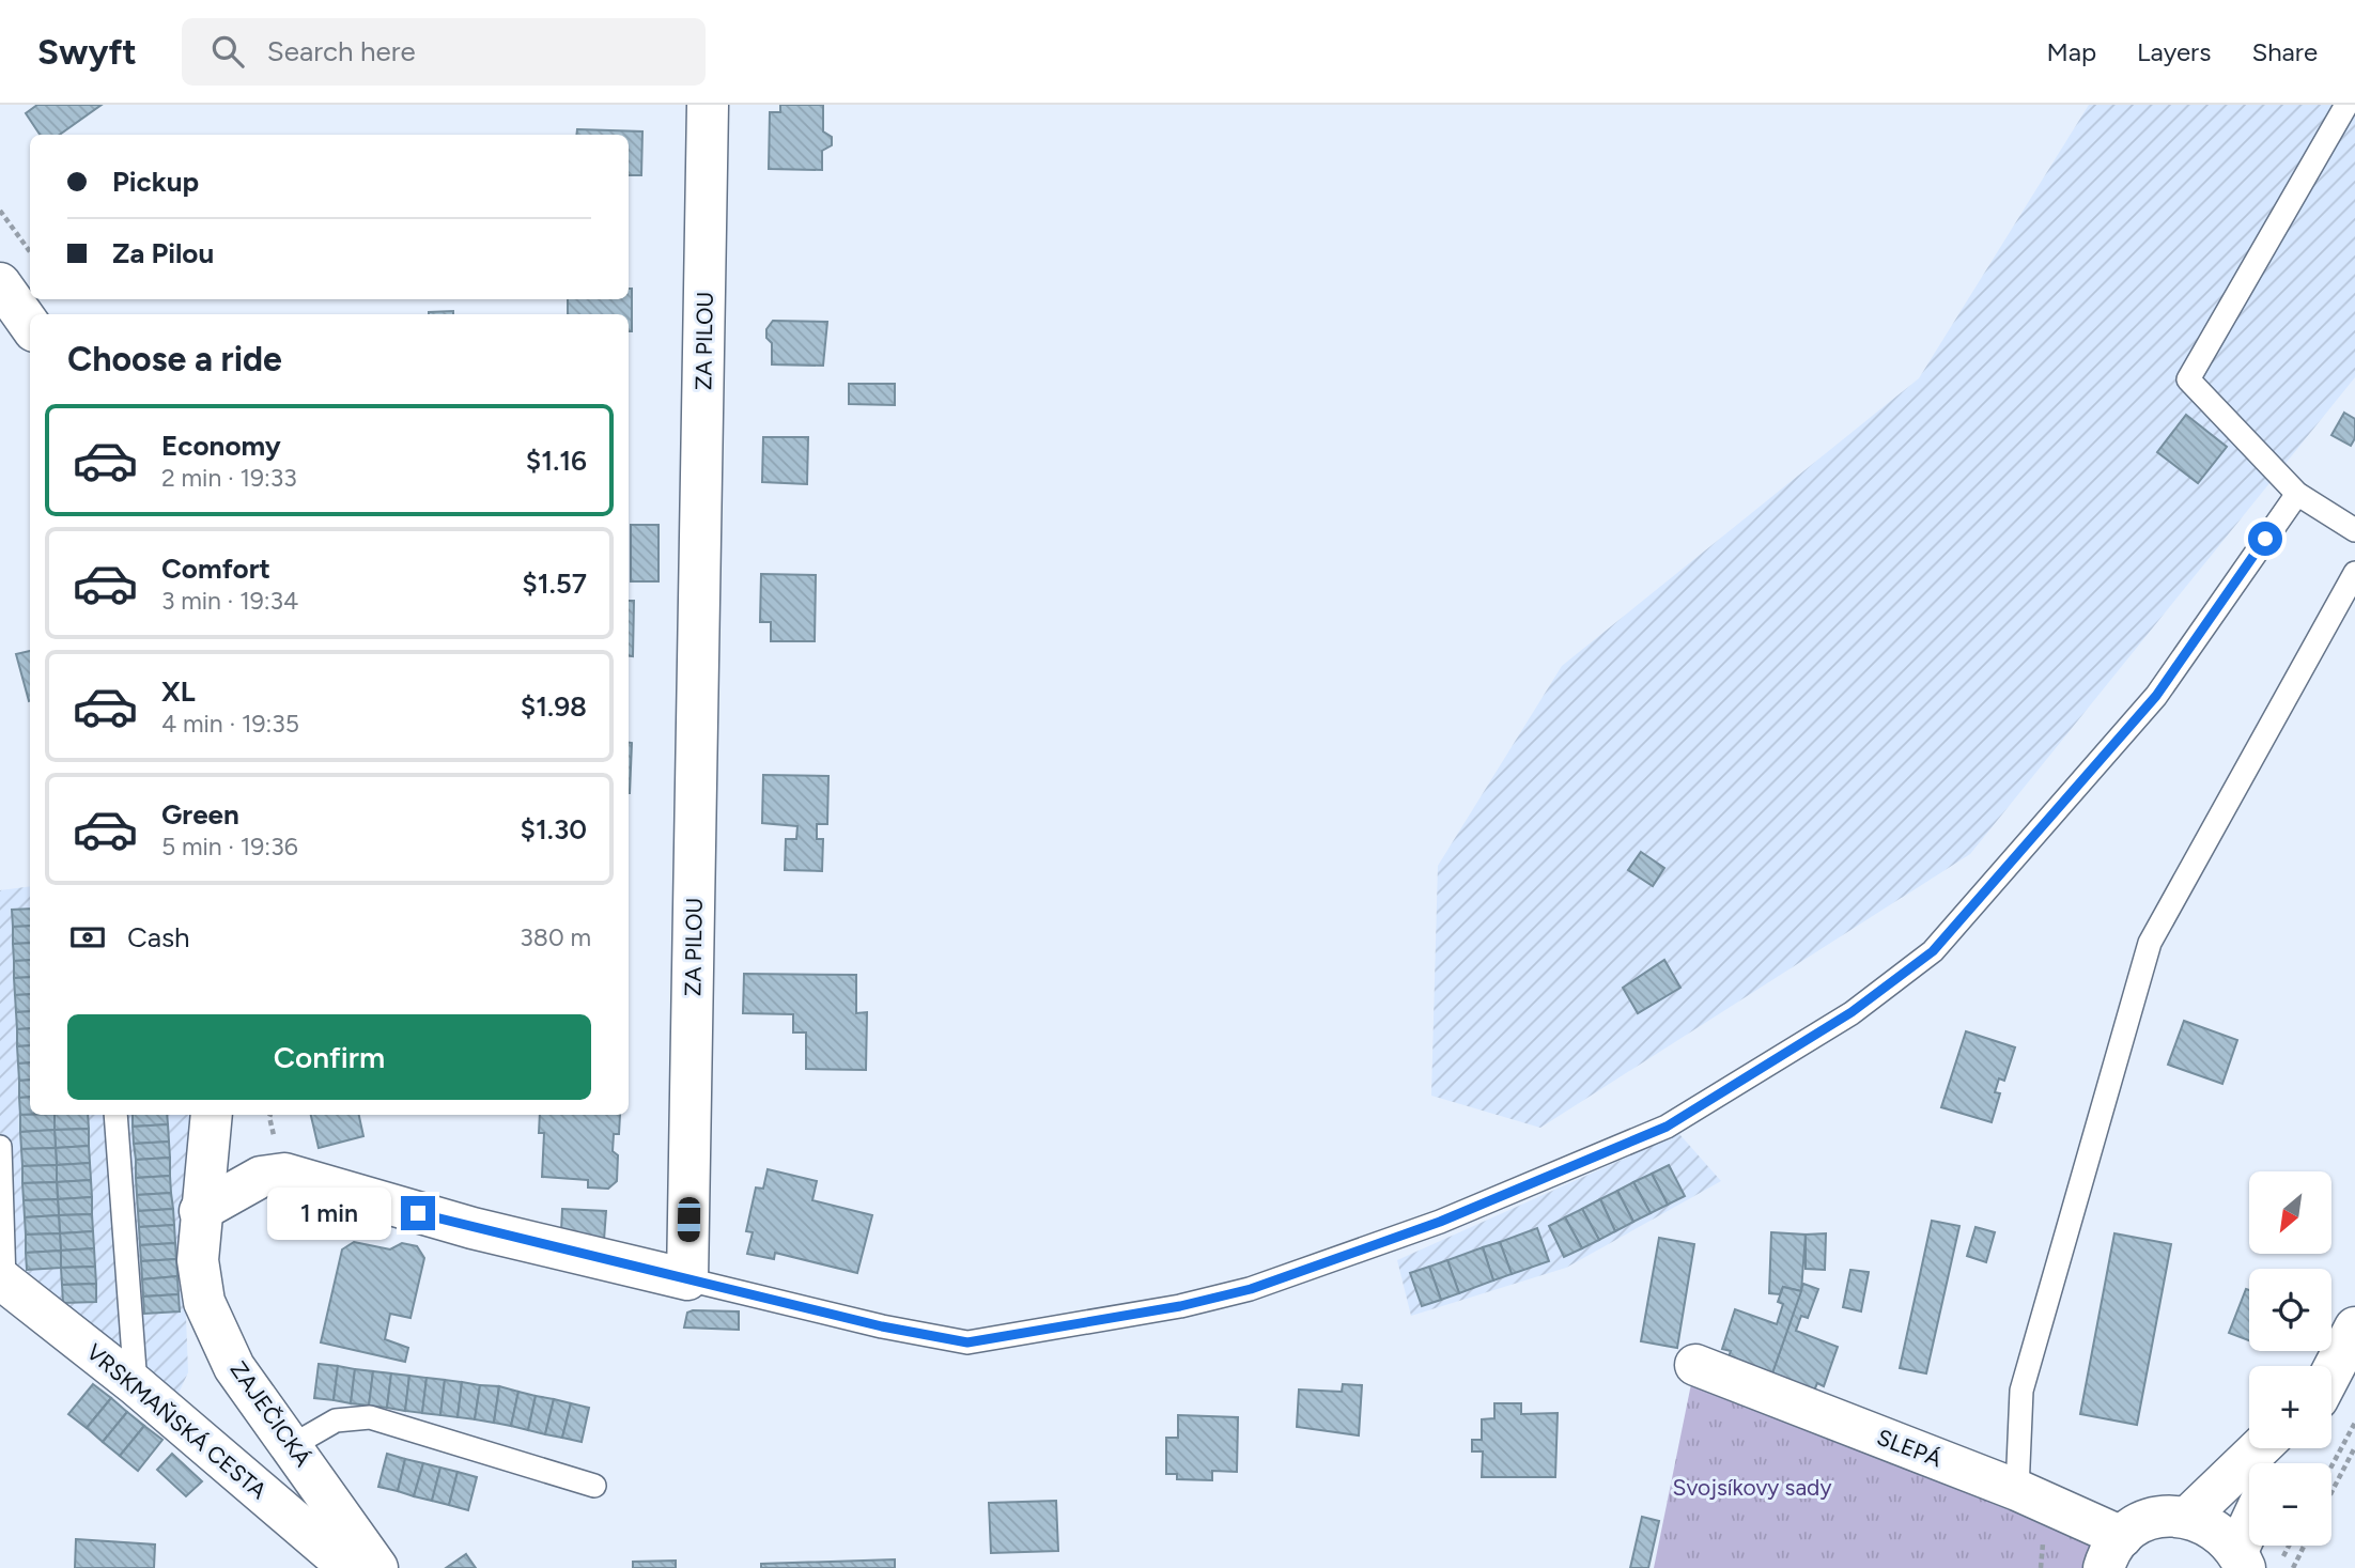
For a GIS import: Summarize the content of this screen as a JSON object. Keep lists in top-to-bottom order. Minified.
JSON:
{"streets":{"street":["ZA PILOU","ZAJEČICKÁ","VRSKMAŇSKÁ CESTA","SLEPÁ"]},"parks":["Svojsíkovy sady"],"north":"bottom left","page":{"header":"Swyft","search":"Search here","nav":["Map","Layers","Share"],"banner":["Pickup","Za Pilou"],"heading":"Choose a ride","list":[{"name":"Economy","note":"2 min · 19:33","value":"$1.16"},{"name":"Comfort","note":"3 min · 19:34","value":"$1.57"},{"name":"XL","note":"4 min · 19:35","value":"$1.98"},{"name":"Green","note":"5 min · 19:36","value":"$1.30"}],"pay":["Cash","380 m"],"buttons":"Confirm","map_buttons":["+","−"],"bubble":"1 min"}}
